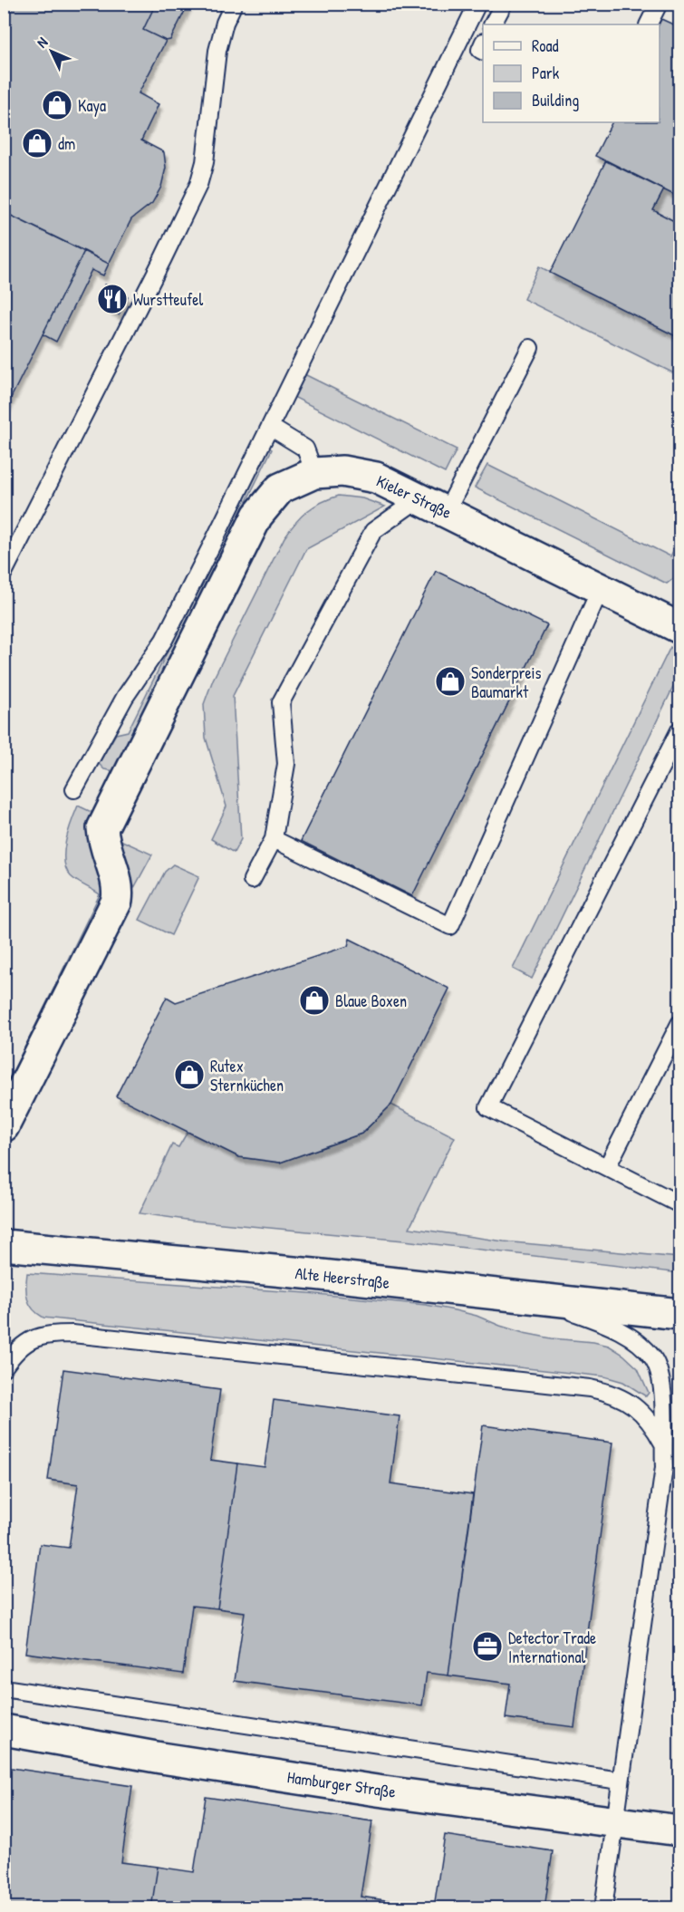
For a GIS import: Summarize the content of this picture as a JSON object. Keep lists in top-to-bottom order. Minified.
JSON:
{"streets":{"street":["Kieler Straße","Alte Heerstraße","Hamburger Straße"]},"places":{"shop":["Kaya","dm","Sonderpreis Baumarkt","Blaue Boxen","Rutex Sternküchen"],"restaurant":["Wurstteufel"],"office":["Detector Trade International"]},"legend":["Road","Park","Building"],"north":"top left"}
